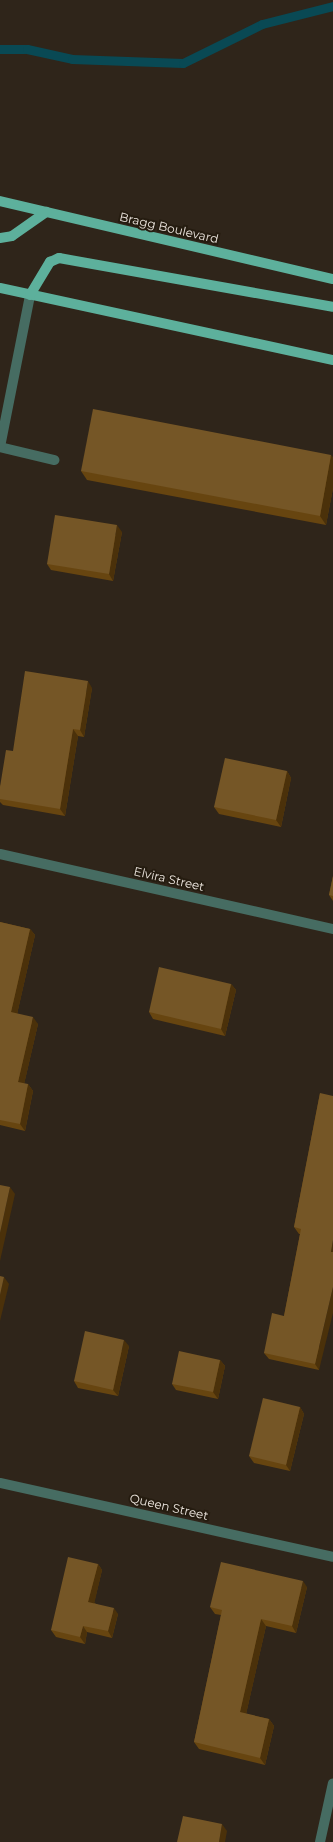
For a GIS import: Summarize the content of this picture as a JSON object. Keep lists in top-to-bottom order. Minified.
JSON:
{"streets":{"main road":["Bragg Boulevard"],"street":["Elvira Street","Queen Street"]}}
